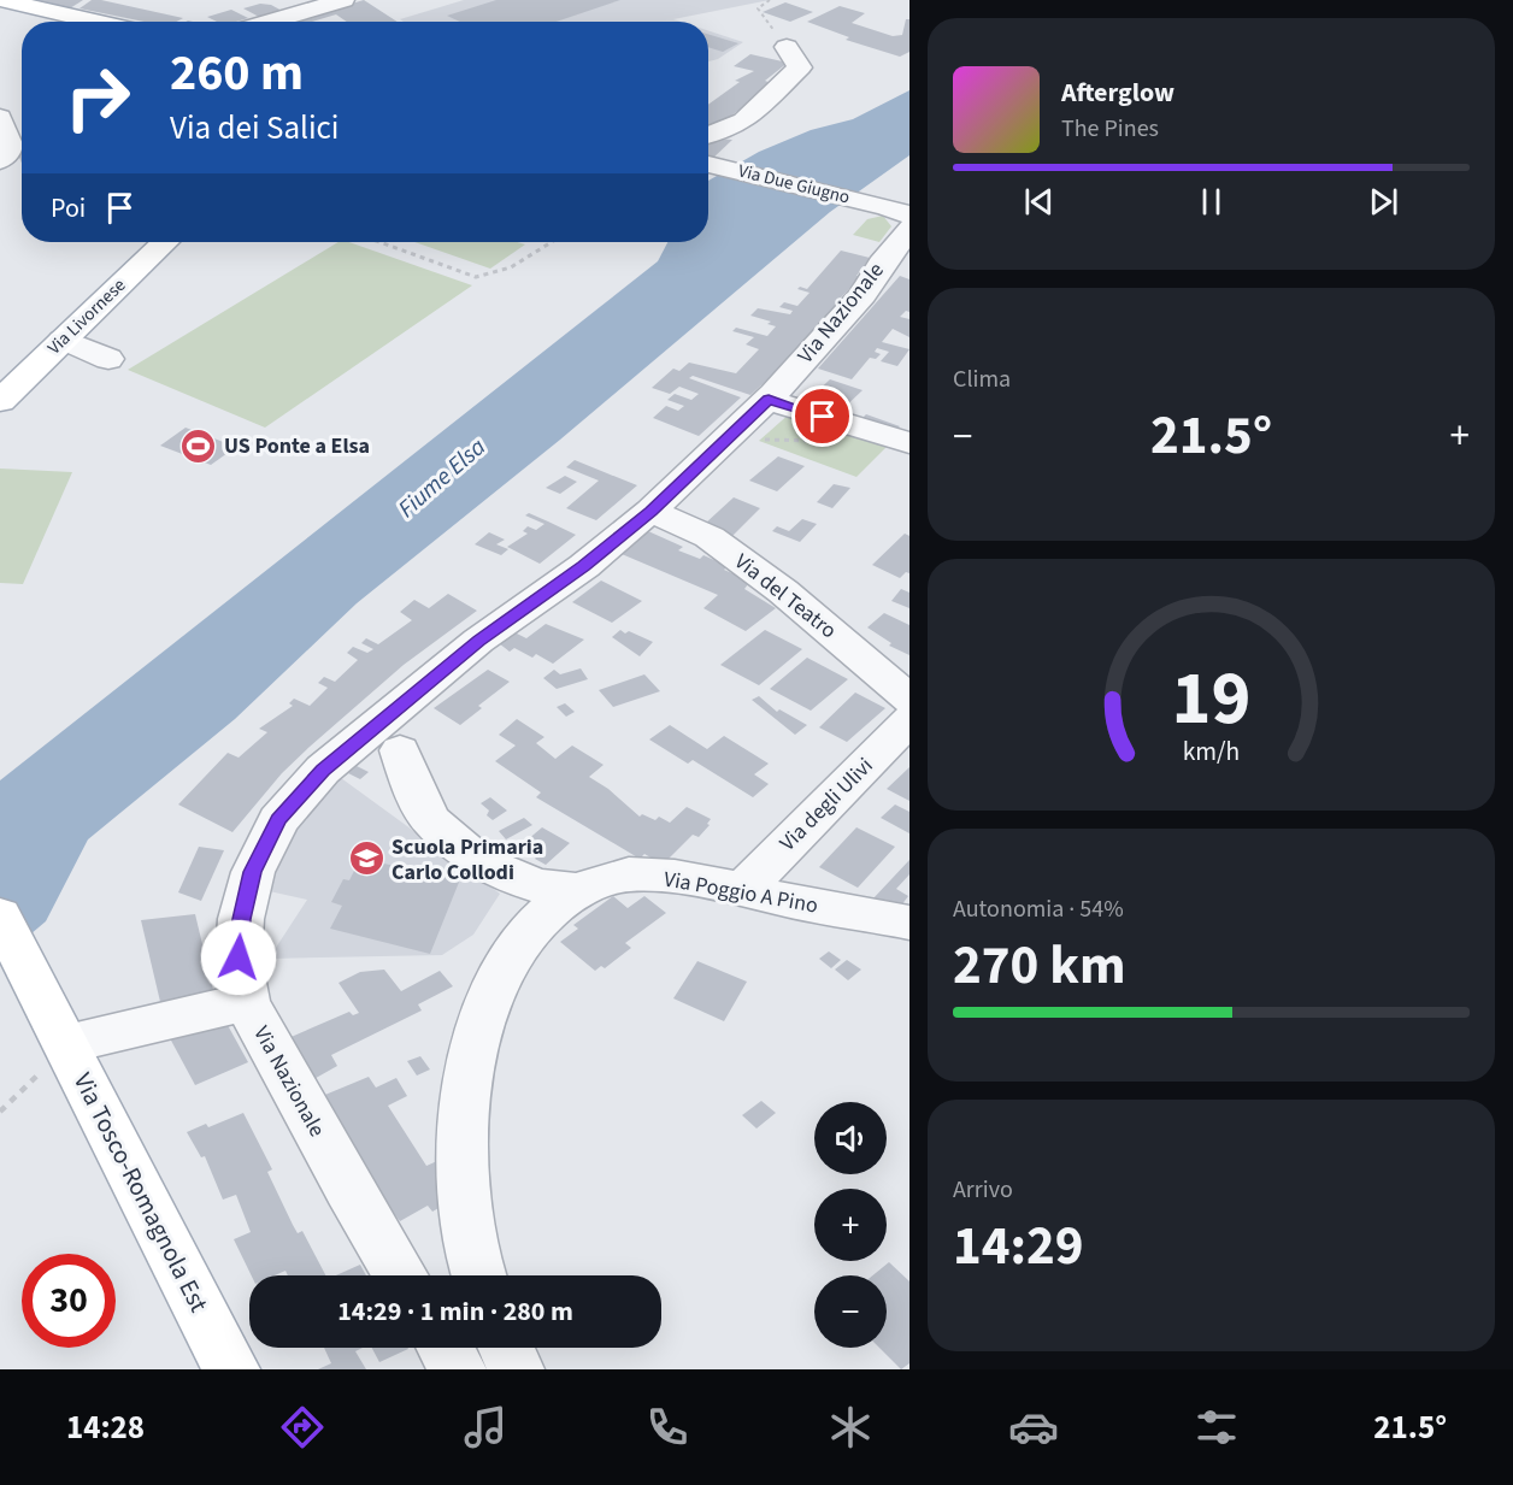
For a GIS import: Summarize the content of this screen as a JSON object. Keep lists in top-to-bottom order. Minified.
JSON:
{"streets":{"main road":["Via Livornese","Via Tosco-Romagnola Est"],"street":["Via Due Giugno","Via Nazionale","Via del Teatro","Via degli Ulivi","Via Poggio A Pino"]},"crossings":[["Via Due Giugno","Via Nazionale"],["Via Nazionale","Via del Teatro"],["Via degli Ulivi","Via Poggio A Pino"]],"water":["Fiume Elsa"],"places":{"sports":["US Ponte a Elsa"],"school or university":["Scuola Primaria Carlo Collodi"]},"page":{"turn":["260 m","Via dei Salici"],"song":["Afterglow","The Pines"],"then":"Poi","tile":["Clima",["Autonomia · 54%","270 km"],["Arrivo","14:29"]],"heat":["−","21.5°","+"],"map_buttons":["+","−"],"limit":"30","trip":"14:29 · 1 min · 280 m","tabs":["14:28","21.5°"],"gauge":["19","km/h"]}}
